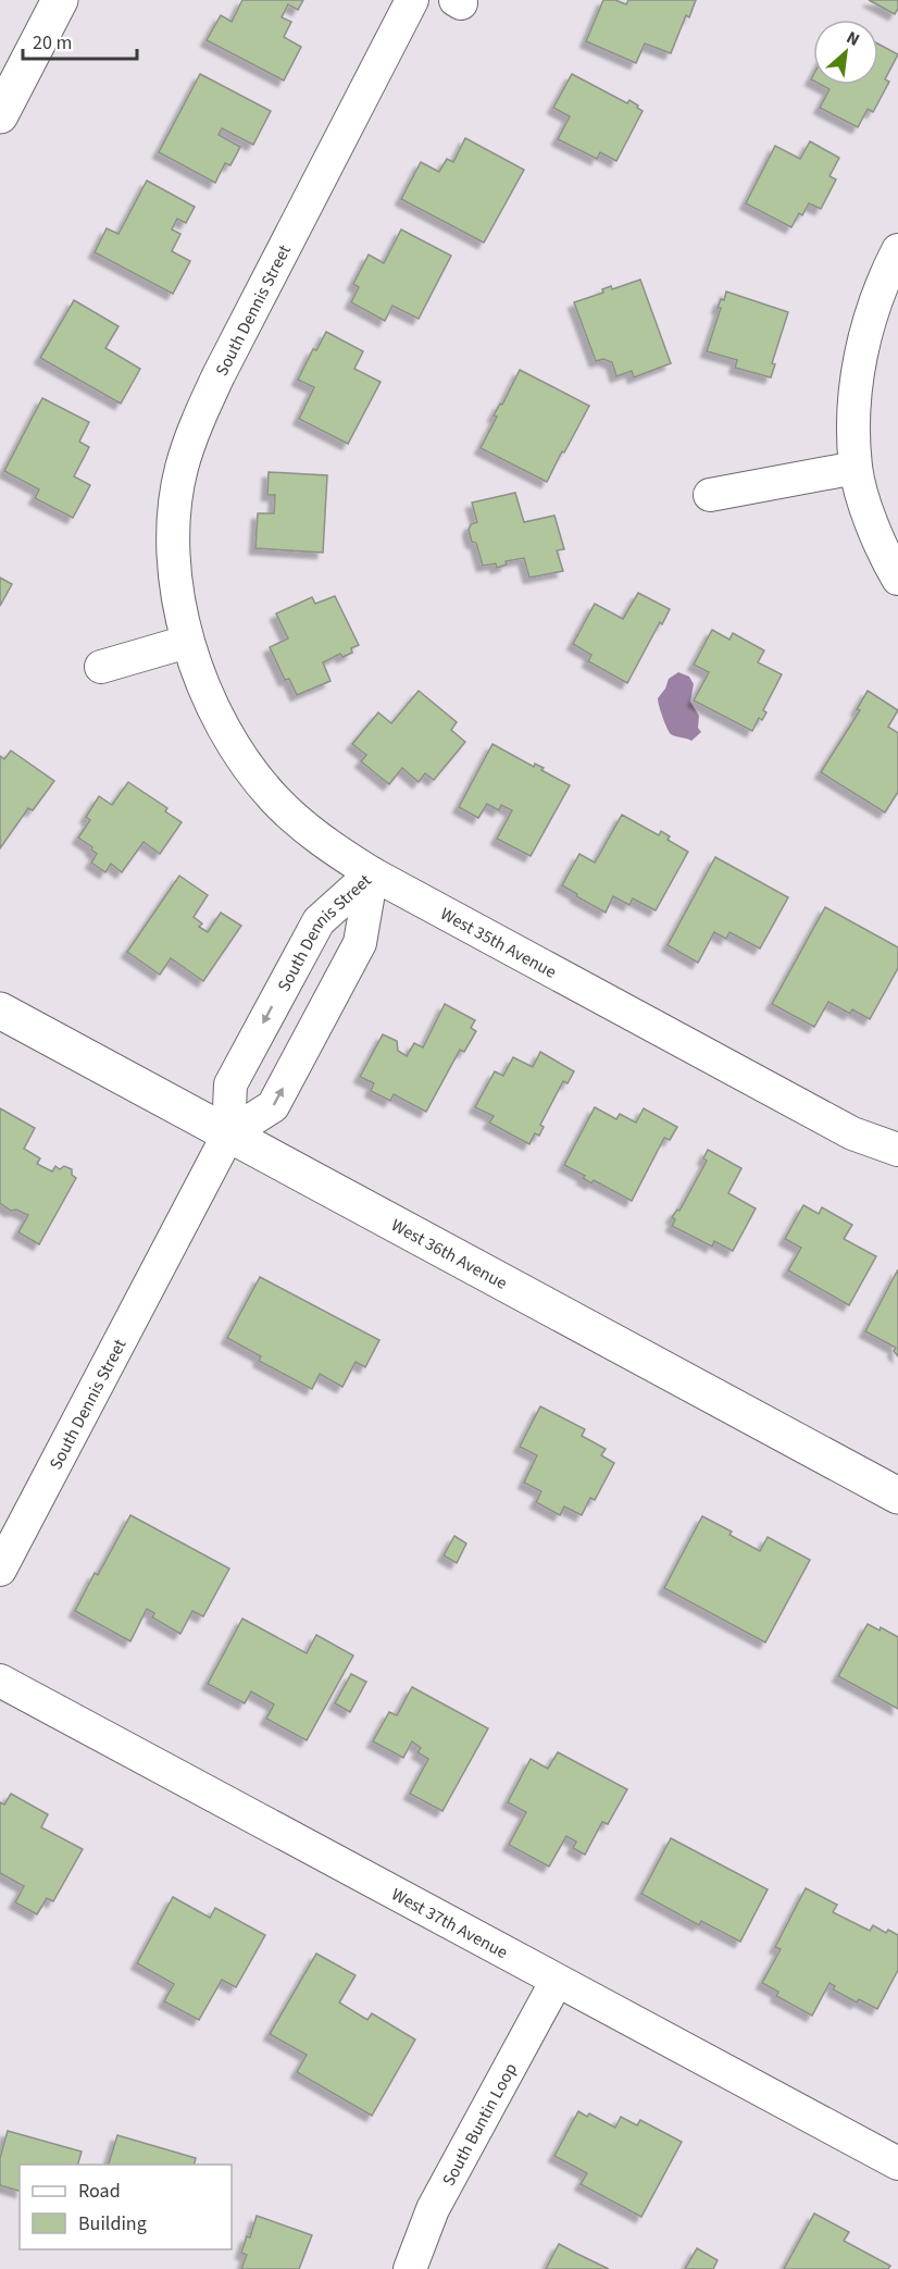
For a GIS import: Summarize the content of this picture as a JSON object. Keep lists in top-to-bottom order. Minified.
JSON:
{"streets":{"street":["South Dennis Street","West 35th Avenue","West 36th Avenue","West 37th Avenue","South Buntin Loop"]},"crossings":[["South Dennis Street","West 35th Avenue"],["South Dennis Street","West 36th Avenue"],["West 37th Avenue","South Buntin Loop"]],"legend":["Road","Building"],"scale_bar":"20 m","north":"top right"}
